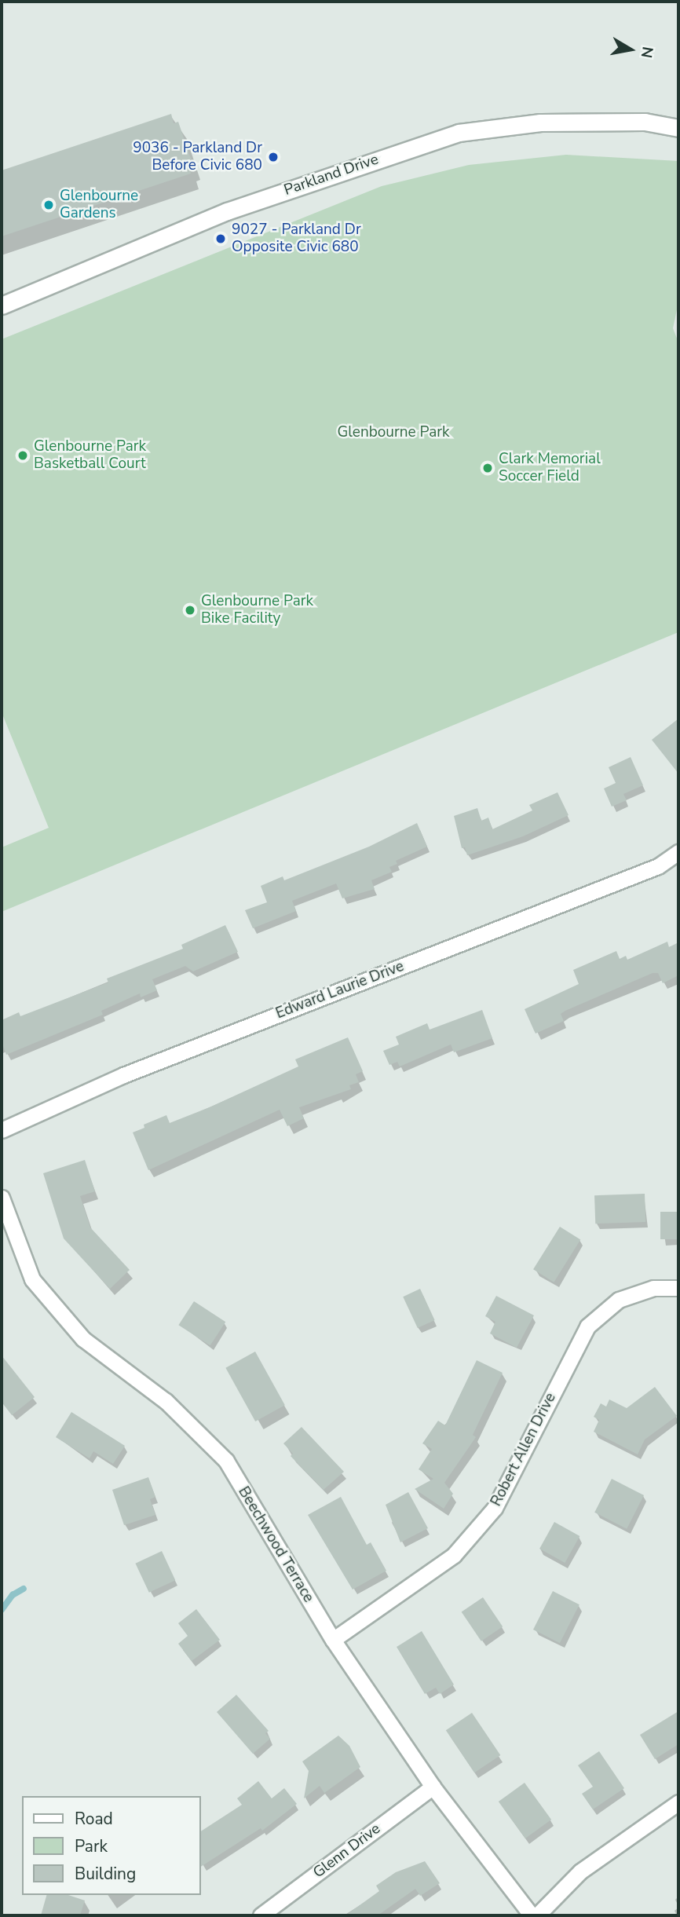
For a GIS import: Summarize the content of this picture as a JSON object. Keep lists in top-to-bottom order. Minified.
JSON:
{"streets":{"street":["Parkland Drive","Edward Laurie Drive","Robert Allen Drive","Beechwood Terrace","Glenn Drive"]},"crossings":[["Robert Allen Drive","Beechwood Terrace"],["Beechwood Terrace","Glenn Drive"]],"parks":["Glenbourne Park"],"places":["9036 - Parkland Dr Before Civic 680","Glenbourne Gardens","9027 - Parkland Dr Opposite Civic 680","Glenbourne Park Basketball Court","Clark Memorial Soccer Field","Glenbourne Park Bike Facility"],"legend":["Road","Park","Building"],"north":"right"}
